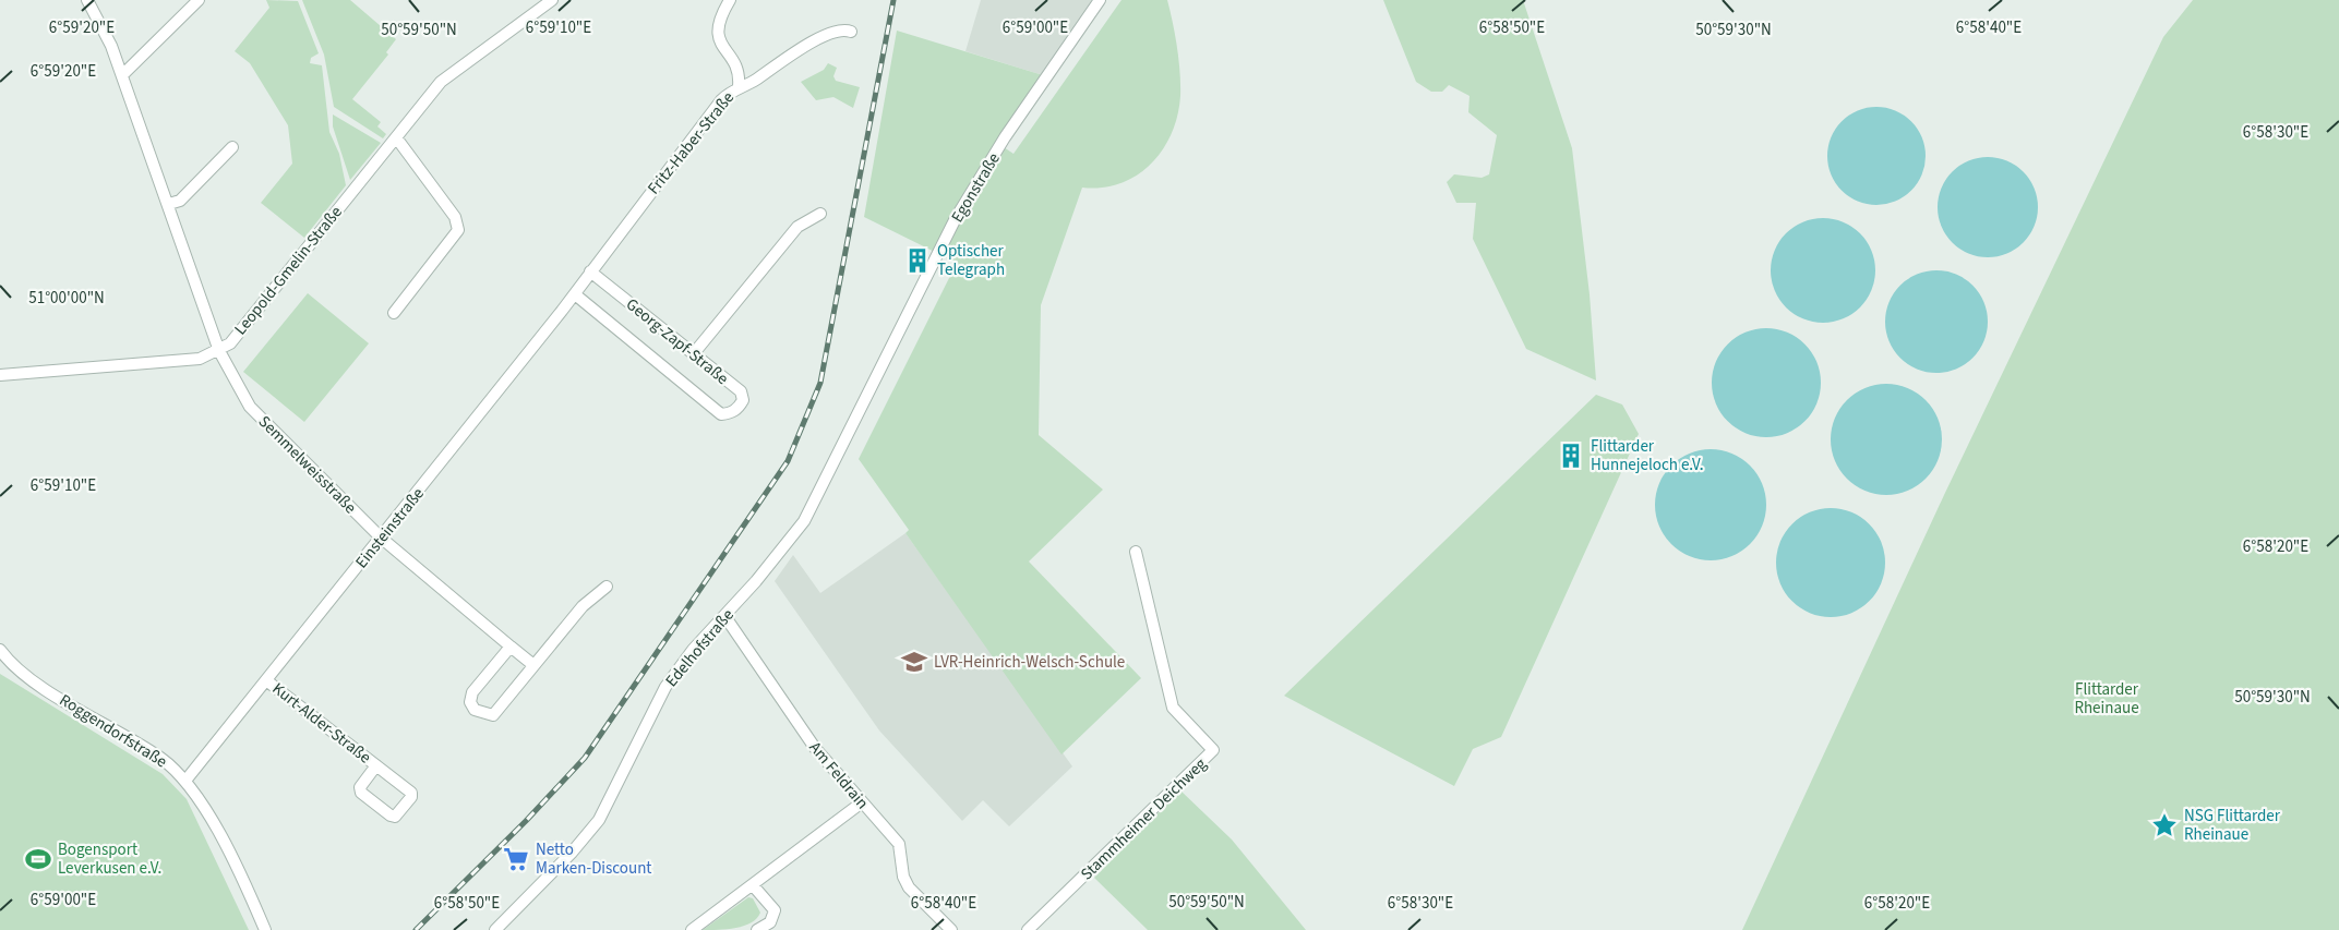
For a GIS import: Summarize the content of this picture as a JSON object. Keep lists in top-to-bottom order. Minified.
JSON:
{"streets":{"street":["Fritz-Haber-Straße","Egonstraße","Leopold-Gmelin-Straße","Georg-Zapf-Straße","Semmelweisstraße","Einsteinstraße","Edelhofstraße","Kurt-Alder-Straße","Roggendorfstraße","Am Feldrain","Stammheimer Deichweg"]},"crossings":[["Fritz-Haber-Straße","Georg-Zapf-Straße"],["Fritz-Haber-Straße","Einsteinstraße"],["Egonstraße","Edelhofstraße"],["Leopold-Gmelin-Straße","Semmelweisstraße"],["Georg-Zapf-Straße","Einsteinstraße"],["Semmelweisstraße","Einsteinstraße"],["Einsteinstraße","Kurt-Alder-Straße"],["Einsteinstraße","Roggendorfstraße"],["Edelhofstraße","Am Feldrain"]],"parks":["Flittarder Rheinaue"],"places":{"building":["Optischer Telegraph","Flittarder Hunnejeloch e.V."],"school or university":["LVR-Heinrich-Welsch-Schule"],"place":["NSG Flittarder Rheinaue"],"sports":["Bogensport Leverkusen e.V."],"supermarket":["Netto Marken-Discount"]},"coordinates":["6°59'20\"E","6°59'10\"E","6°59'00\"E","6°58'50\"E","6°58'40\"E","50°59'50\"N","50°59'30\"N","6°58'30\"E","51°00'00\"N","6°58'20\"E"]}
